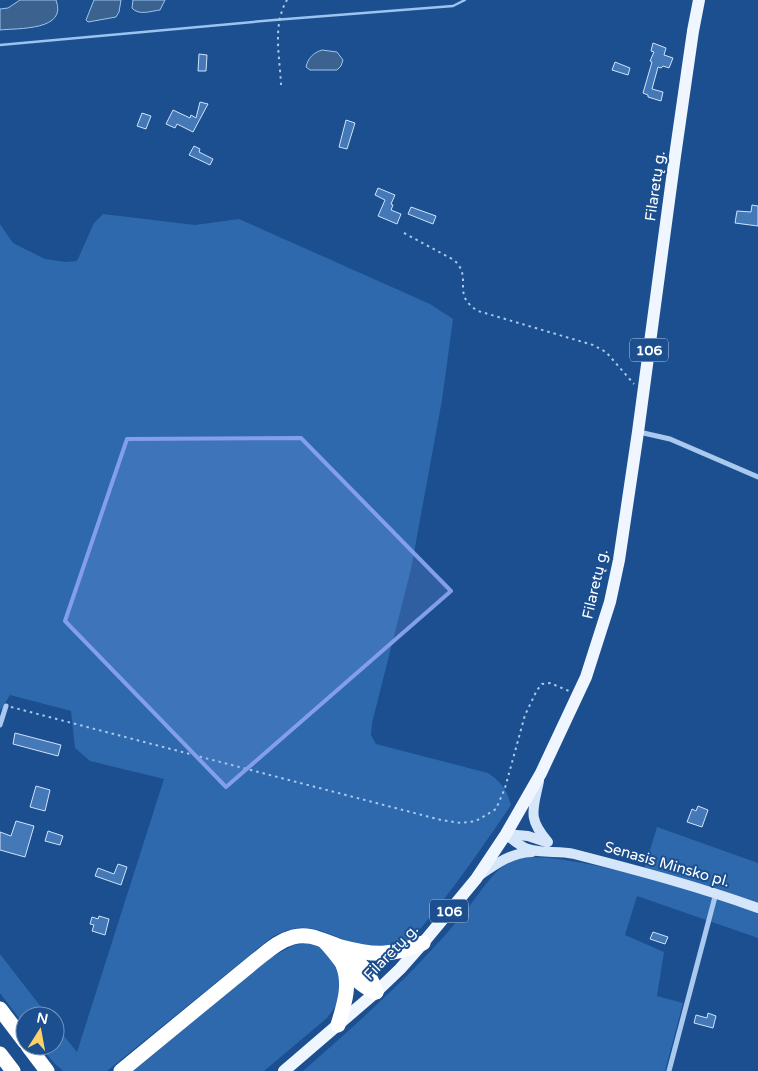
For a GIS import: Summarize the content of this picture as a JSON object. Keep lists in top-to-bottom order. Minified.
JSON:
{"streets":{"main road":["Filaretų g.","106","Senasis Minsko pl."]},"crossings":[["Filaretų g.","Senasis Minsko pl."]],"north":"top"}
